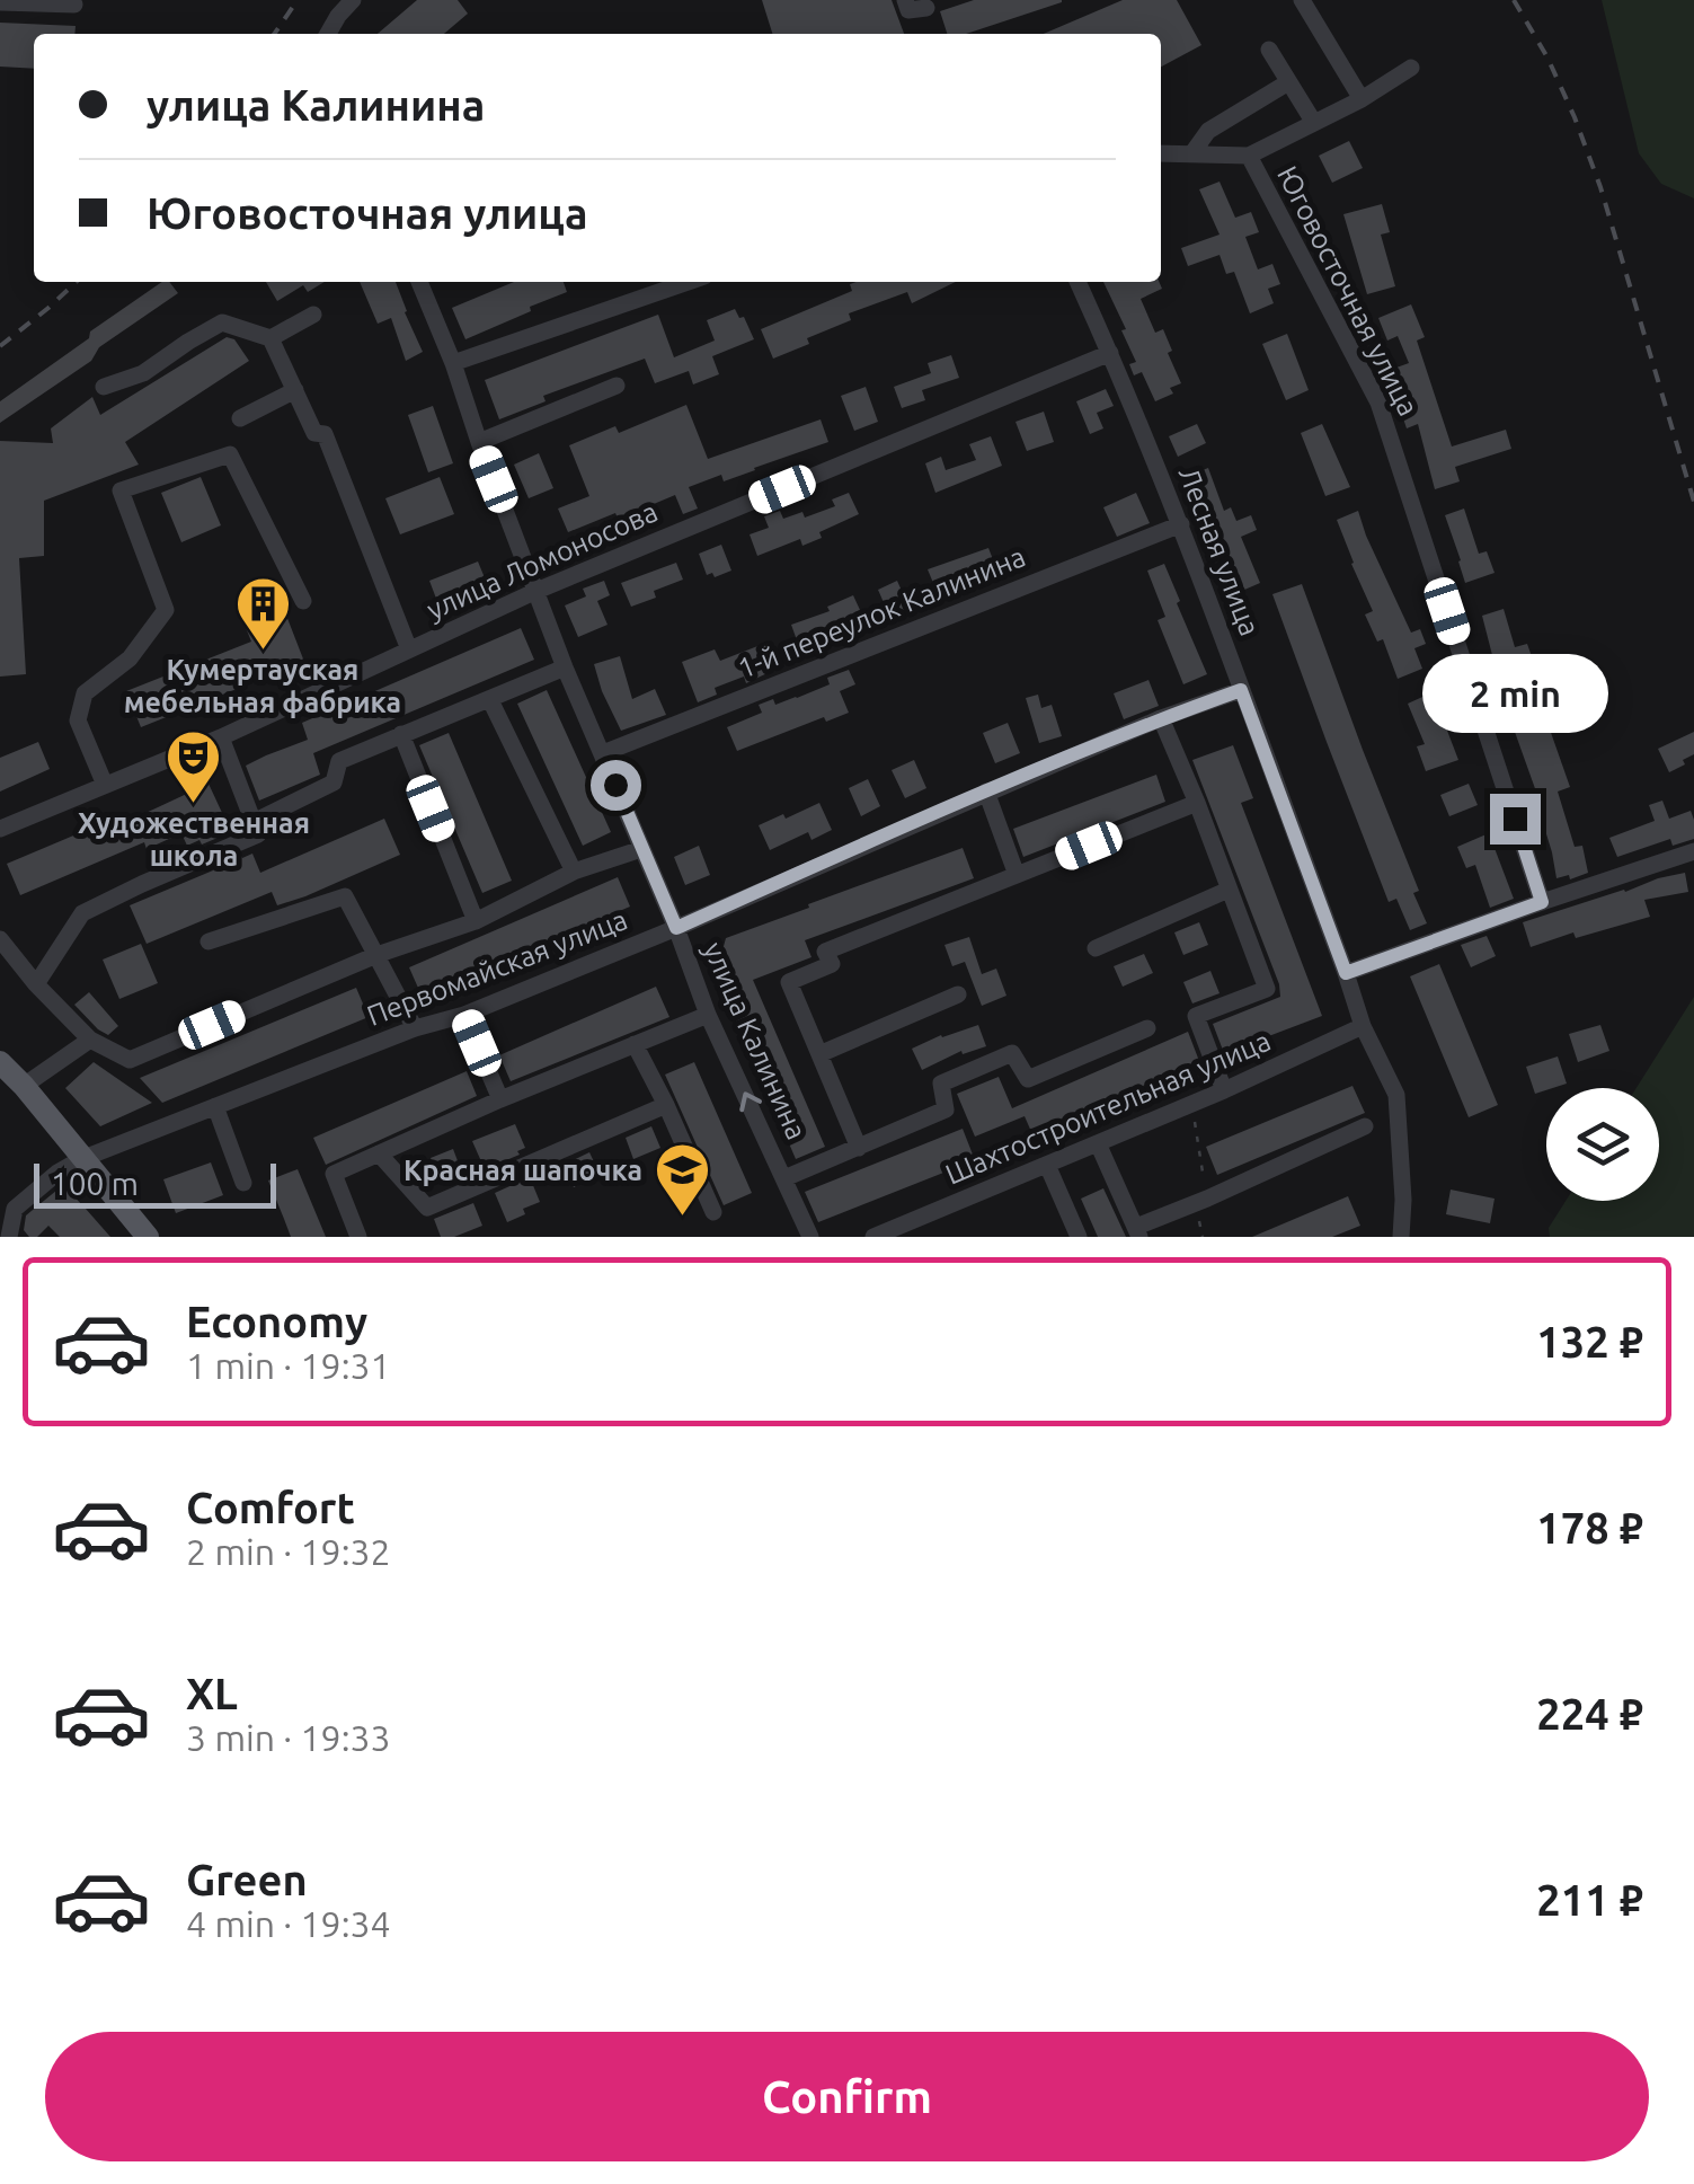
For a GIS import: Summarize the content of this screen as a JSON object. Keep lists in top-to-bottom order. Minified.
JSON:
{"streets":{"street":["Юговосточная улица","Лесная улица","улица Ломоносова","1-й переулок Калинина","Первомайская улица","улица Калинина","Шахтостроительная улица"]},"crossings":[["Лесная улица","улица Ломоносова"],["Лесная улица","1-й переулок Калинина"],["Лесная улица","Первомайская улица"],["Лесная улица","Шахтостроительная улица"],["улица Ломоносова","улица Калинина"],["1-й переулок Калинина","улица Калинина"],["Первомайская улица","улица Калинина"]],"places":{"building":["Кумертауская мебельная фабрика"],"theatre":["Художественная школа"],"school or university":["Красная шапочка"]},"scale_bar":"100 m","page":{"banner":["улица Калинина","Юговосточная улица"],"bubble":"2 min","scale":"100 m","list":[{"name":"Economy","note":"1 min · 19:31","value":"132 ₽"},{"name":"Comfort","note":"2 min · 19:32","value":"178 ₽"},{"name":"XL","note":"3 min · 19:33","value":"224 ₽"},{"name":"Green","note":"4 min · 19:34","value":"211 ₽"}],"buttons":"Confirm"}}
